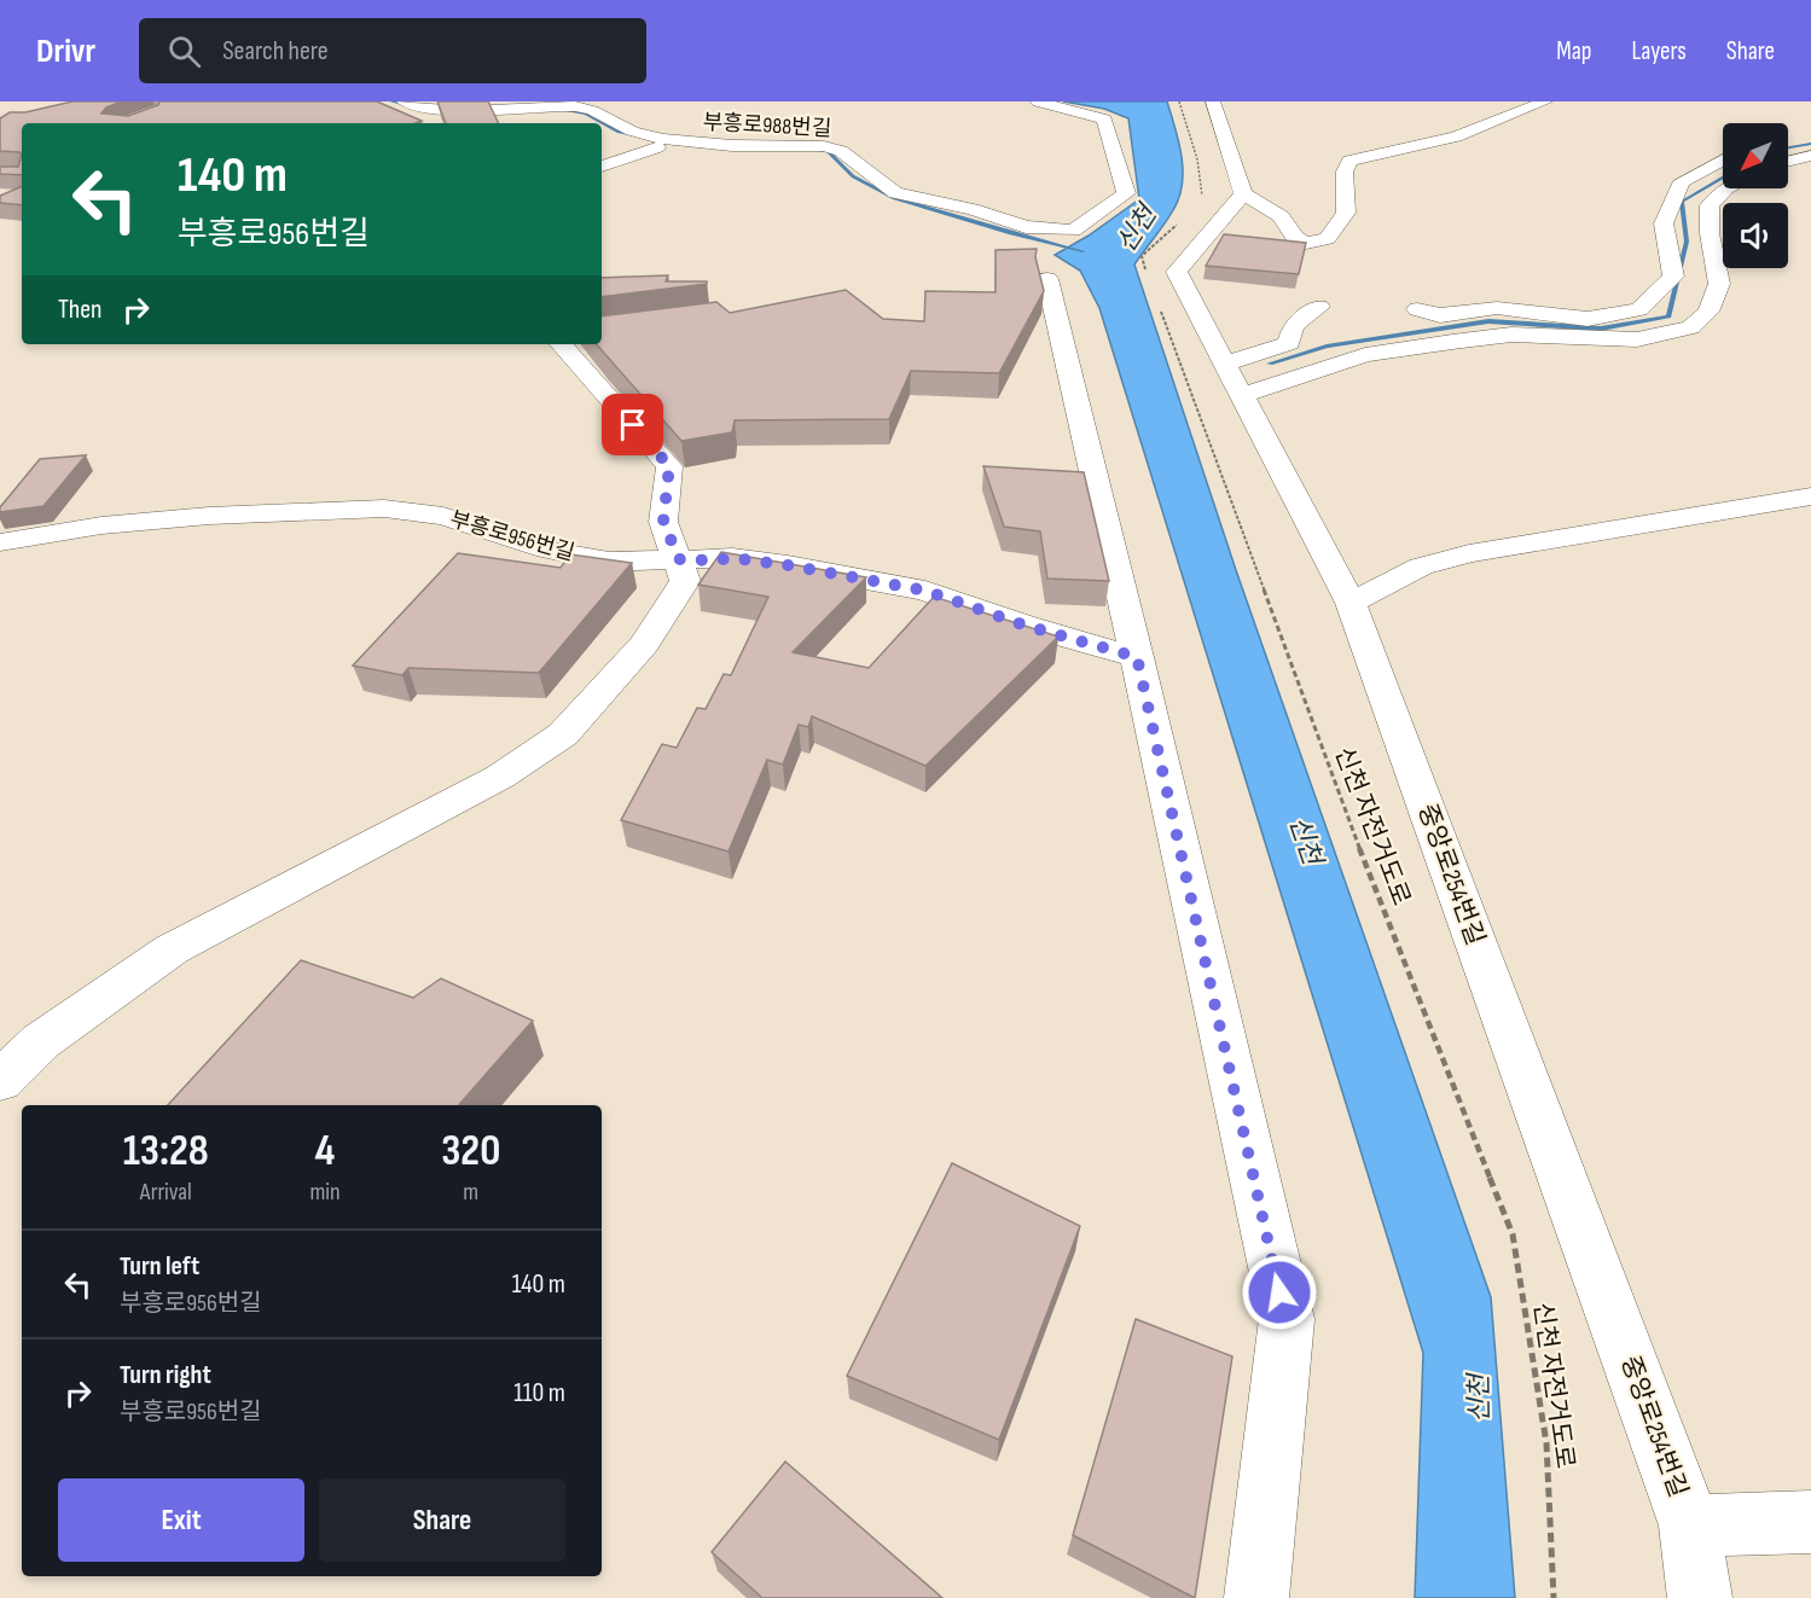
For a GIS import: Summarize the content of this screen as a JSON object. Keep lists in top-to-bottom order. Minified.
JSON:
{"streets":{"street":["부흥로988번길","부흥로956번길","중앙로254번길"],"path":["신천 자전거도로"]},"water":["신천"],"north":"bottom left","page":{"header":"Drivr","search":"Search here","nav":["Map","Layers","Share"],"turn":["140 m","부흥로956번길"],"then":"Then","eta":["13:28","Arrival","4","min","320","m"],"list":[{"name":"Turn left","note":"부흥로956번길","value":"140 m"},{"name":"Turn right","note":"부흥로956번길","value":"110 m"}],"buttons":["Exit","Share"]}}
